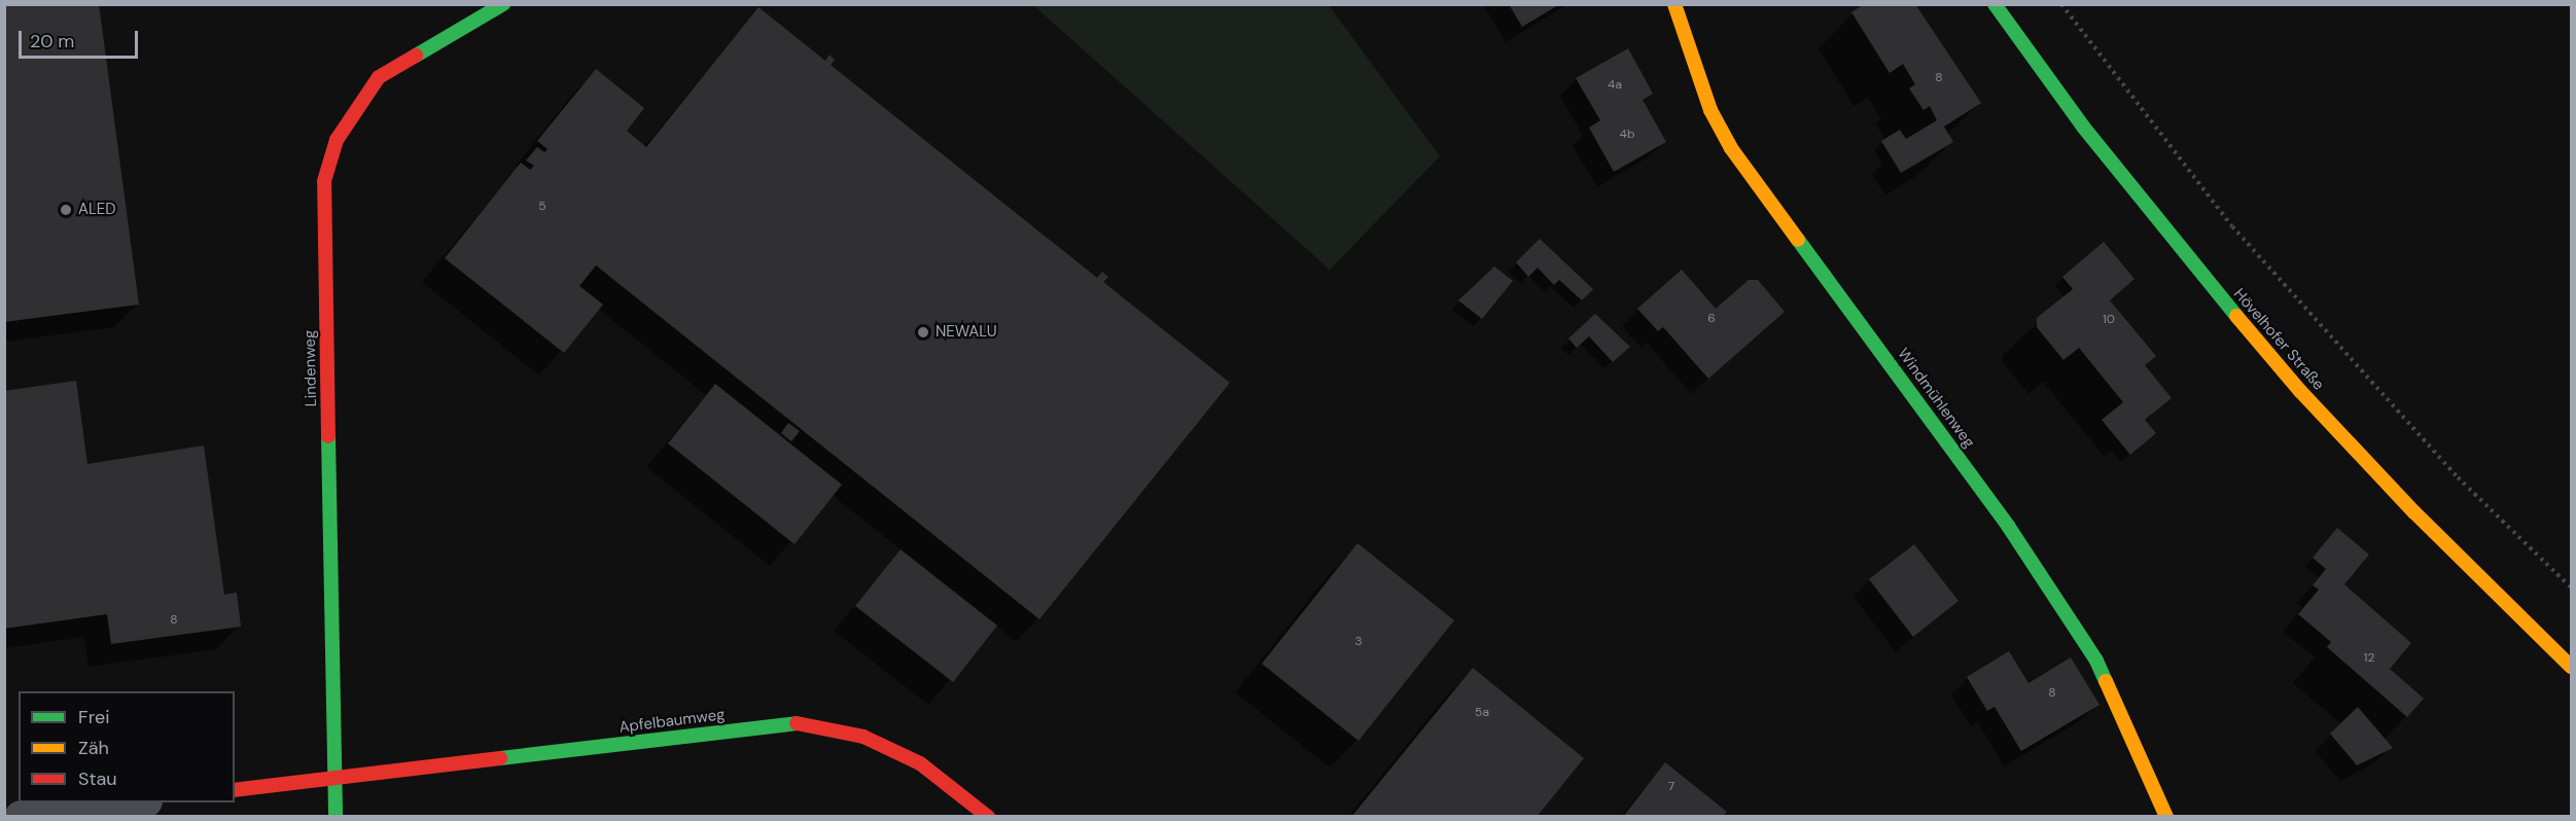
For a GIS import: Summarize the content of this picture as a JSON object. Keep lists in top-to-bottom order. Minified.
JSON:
{"streets":{"street":["Hövelhofer Straße","Lindenweg","Windmühlenweg","Apfelbaumweg"]},"crossings":[["Lindenweg","Apfelbaumweg"]],"places":["ALED","NEWALU"],"house_numbers":["8","4a","4b","5","6","10","8","3","12","8","5a","7"],"legend":["Frei","Zäh","Stau"],"scale_bar":"20 m"}
